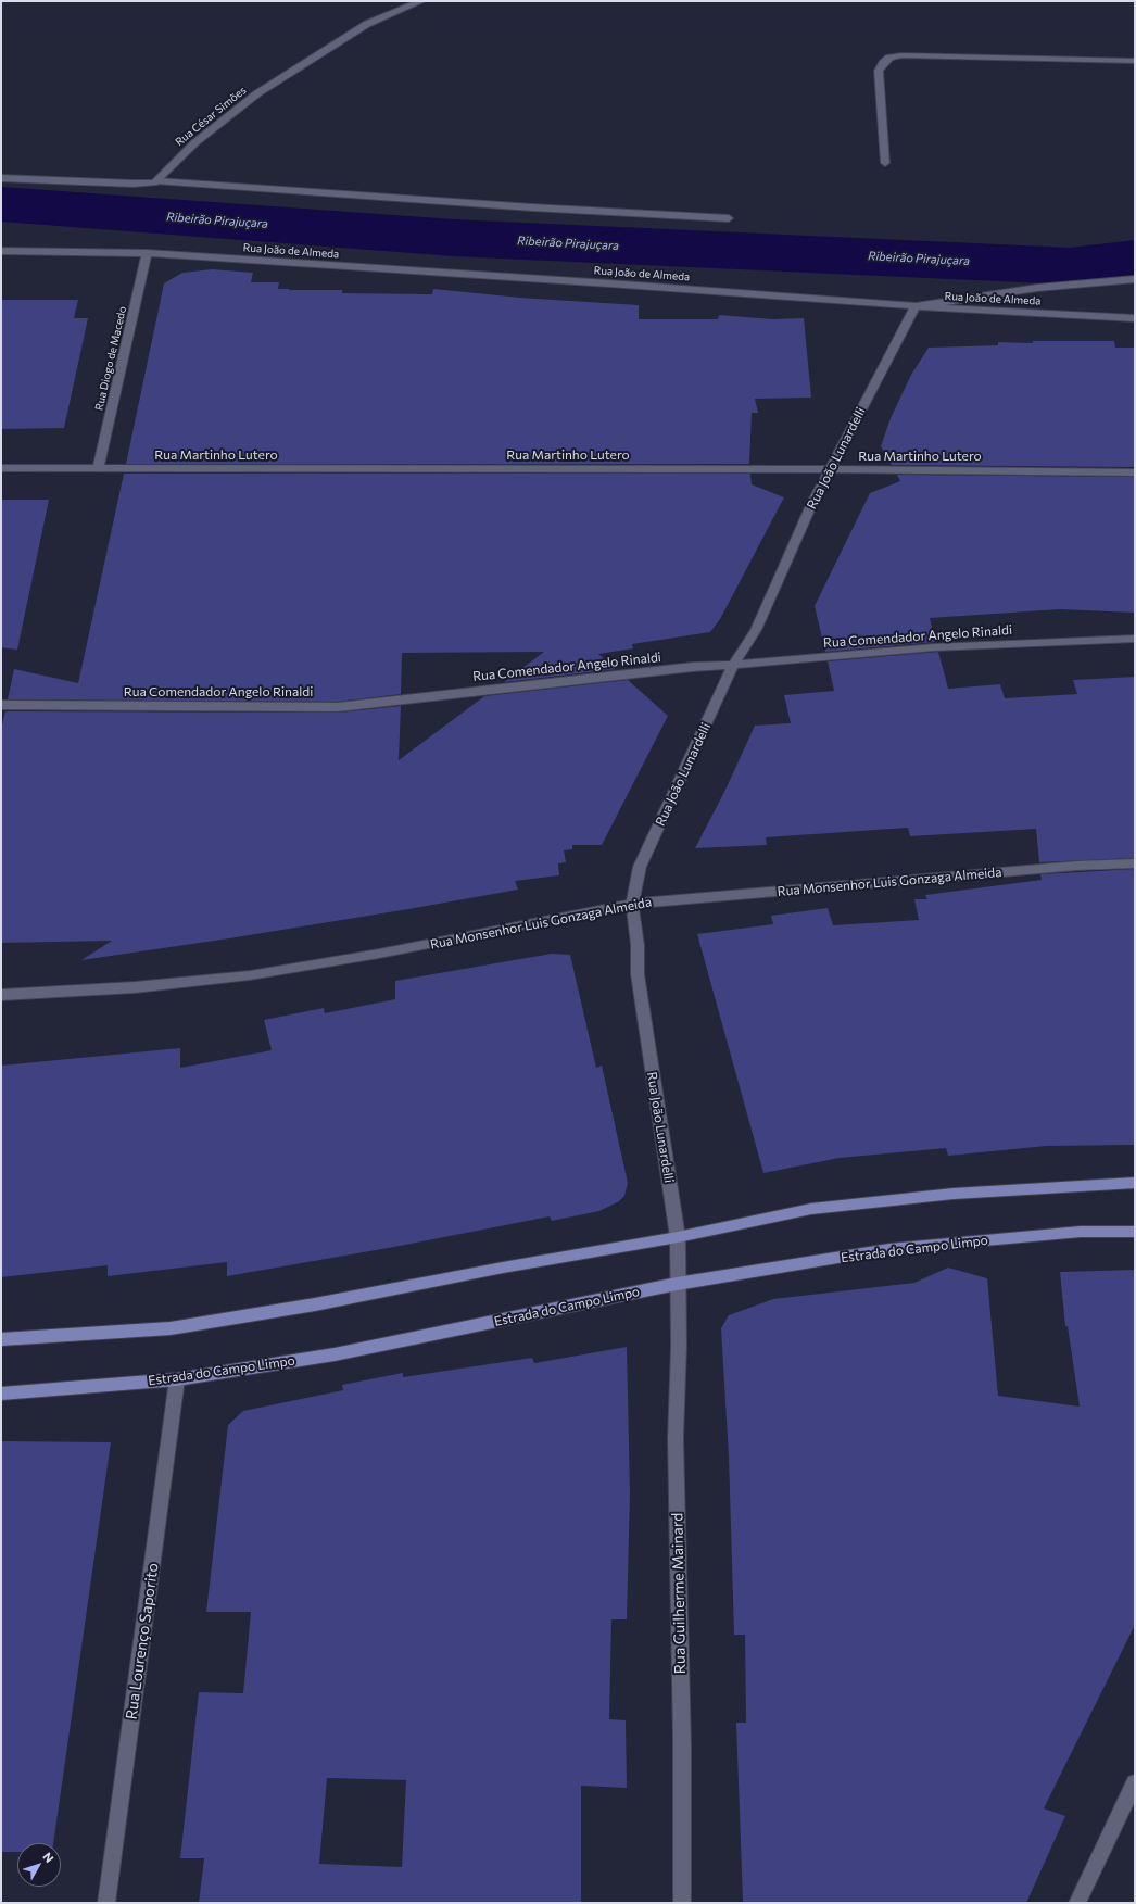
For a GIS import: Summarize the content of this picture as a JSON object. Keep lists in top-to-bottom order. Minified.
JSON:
{"streets":{"main road":["Estrada do Campo Limpo"],"street":["Rua César Simões","Rua João de Almeda","Rua Diogo de Macedo","Rua Martinho Lutero","Rua João Lunardelli","Rua Comendador Angelo Rinaldi","Rua Monsenhor Luis Gonzaga Almeida","Rua Guilherme Mainard","Rua Lourenço Saporito"]},"crossings":[["Rua João de Almeda","Rua Diogo de Macedo"],["Rua João de Almeda","Rua João Lunardelli"],["Rua Diogo de Macedo","Rua Martinho Lutero"],["Rua Martinho Lutero","Rua João Lunardelli"],["Rua João Lunardelli","Rua Comendador Angelo Rinaldi"],["Rua João Lunardelli","Rua Monsenhor Luis Gonzaga Almeida"],["Rua João Lunardelli","Estrada do Campo Limpo"],["Rua João Lunardelli","Rua Guilherme Mainard"],["Estrada do Campo Limpo","Rua Guilherme Mainard"],["Estrada do Campo Limpo","Rua Lourenço Saporito"]],"water":["Ribeirão Pirajuçara"],"north":"top right"}
